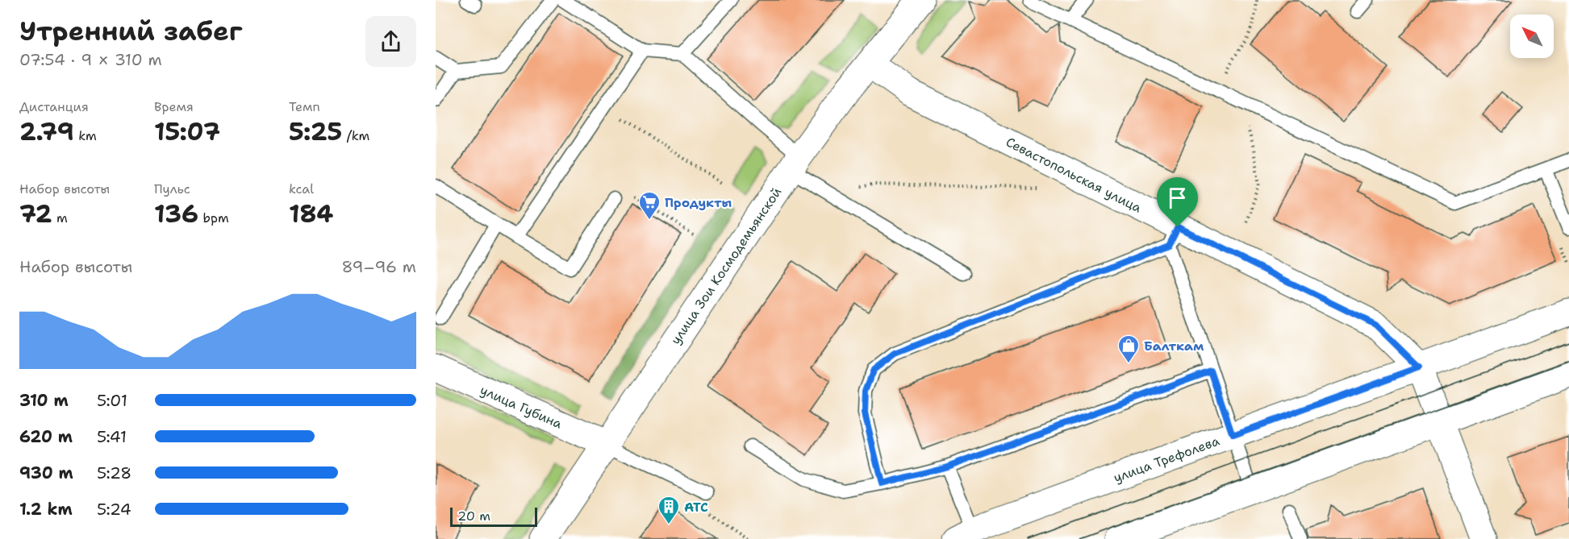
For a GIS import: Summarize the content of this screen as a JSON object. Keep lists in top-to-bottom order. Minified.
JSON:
{"streets":{"street":["Севастопольская улица","улица Зои Космодемьянской","улица Губина","улица Трефолева"]},"crossings":[["Севастопольская улица","улица Зои Космодемьянской"],["Севастопольская улица","улица Трефолева"],["улица Зои Космодемьянской","улица Губина"]],"places":{"supermarket":["Продукты"],"shop":["Балткам"],"building":["АТС"]},"scale_bar":"20 m","north":"top left","page":{"heading":["Утренний забег","07:54 · 9 × 310 m"],"stats":[["Дистанция","2.79 km"],["Время","15:07"],["Темп","5:25 /km"],["Набор высоты","72 m"],["Пульс","136 bpm"],["kcal","184"]],"chart":["Набор высоты","89–96 m"],"list":[{"name":"310 m","note":"5:01"},{"name":"620 m","note":"5:41"},{"name":"930 m","note":"5:28"},{"name":"1.2 km","note":"5:24"}],"scale":"20 m"}}
